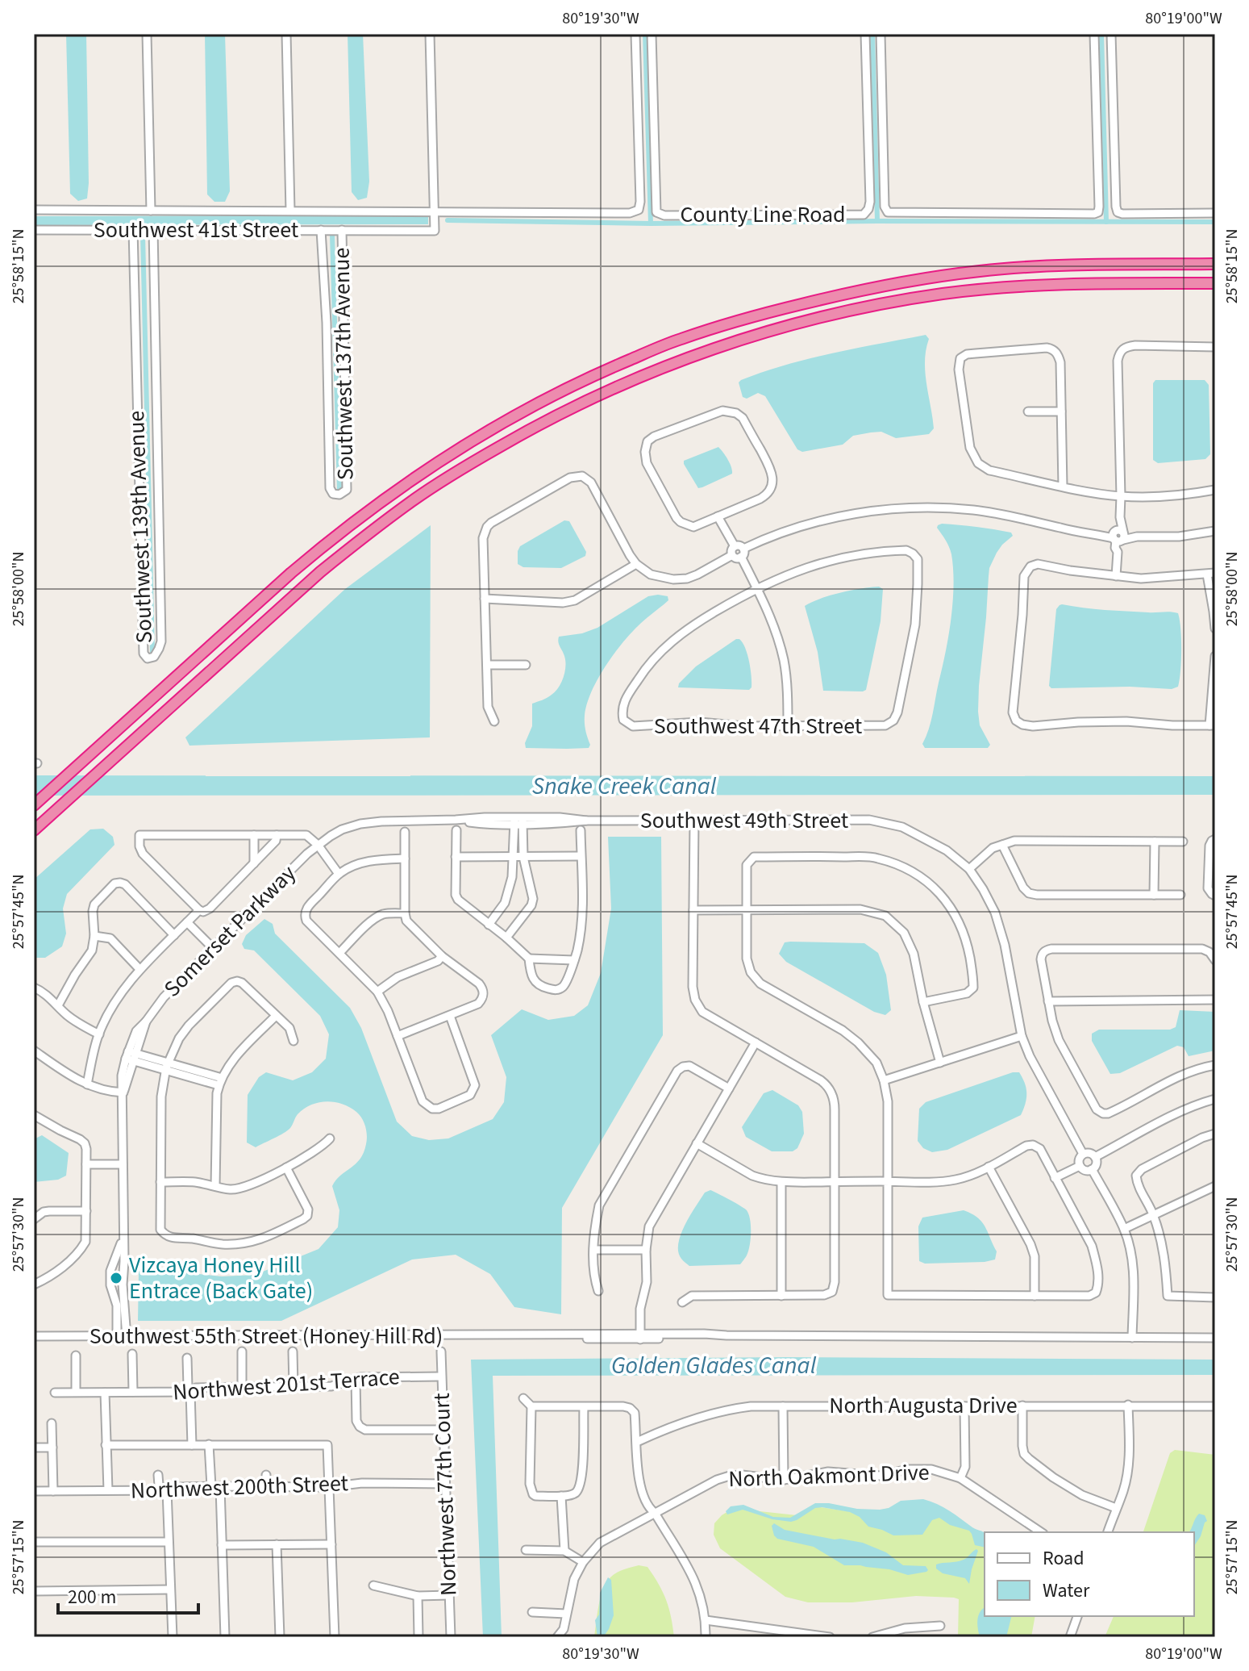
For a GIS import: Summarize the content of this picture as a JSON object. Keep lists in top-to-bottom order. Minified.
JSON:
{"streets":{"street":["County Line Road","Southwest 41st Street","Southwest 137th Avenue","Southwest 139th Avenue","Southwest 47th Street","Southwest 49th Street","Somerset Parkway","Southwest 55th Street (Honey Hill Rd)","Northwest 201st Terrace","North Augusta Drive","North Oakmont Drive","Northwest 200th Street","Northwest 77th Court"]},"crossings":[["Southwest 41st Street","Southwest 137th Avenue"],["Southwest 41st Street","Southwest 139th Avenue"],["Southwest 49th Street","Somerset Parkway"],["Somerset Parkway","Southwest 55th Street (Honey Hill Rd)"],["Northwest 201st Terrace","Northwest 77th Court"],["Northwest 200th Street","Northwest 77th Court"]],"water":["Snake Creek Canal","Golden Glades Canal"],"places":["Vizcaya Honey Hill Entrace (Back Gate)"],"legend":["Road","Water"],"scale_bar":"200 m","coordinates":["80°19'30\"W","80°19'00\"W","25°58'15\"N","25°58'00\"N","25°57'45\"N","25°57'30\"N","25°57'15\"N"]}
